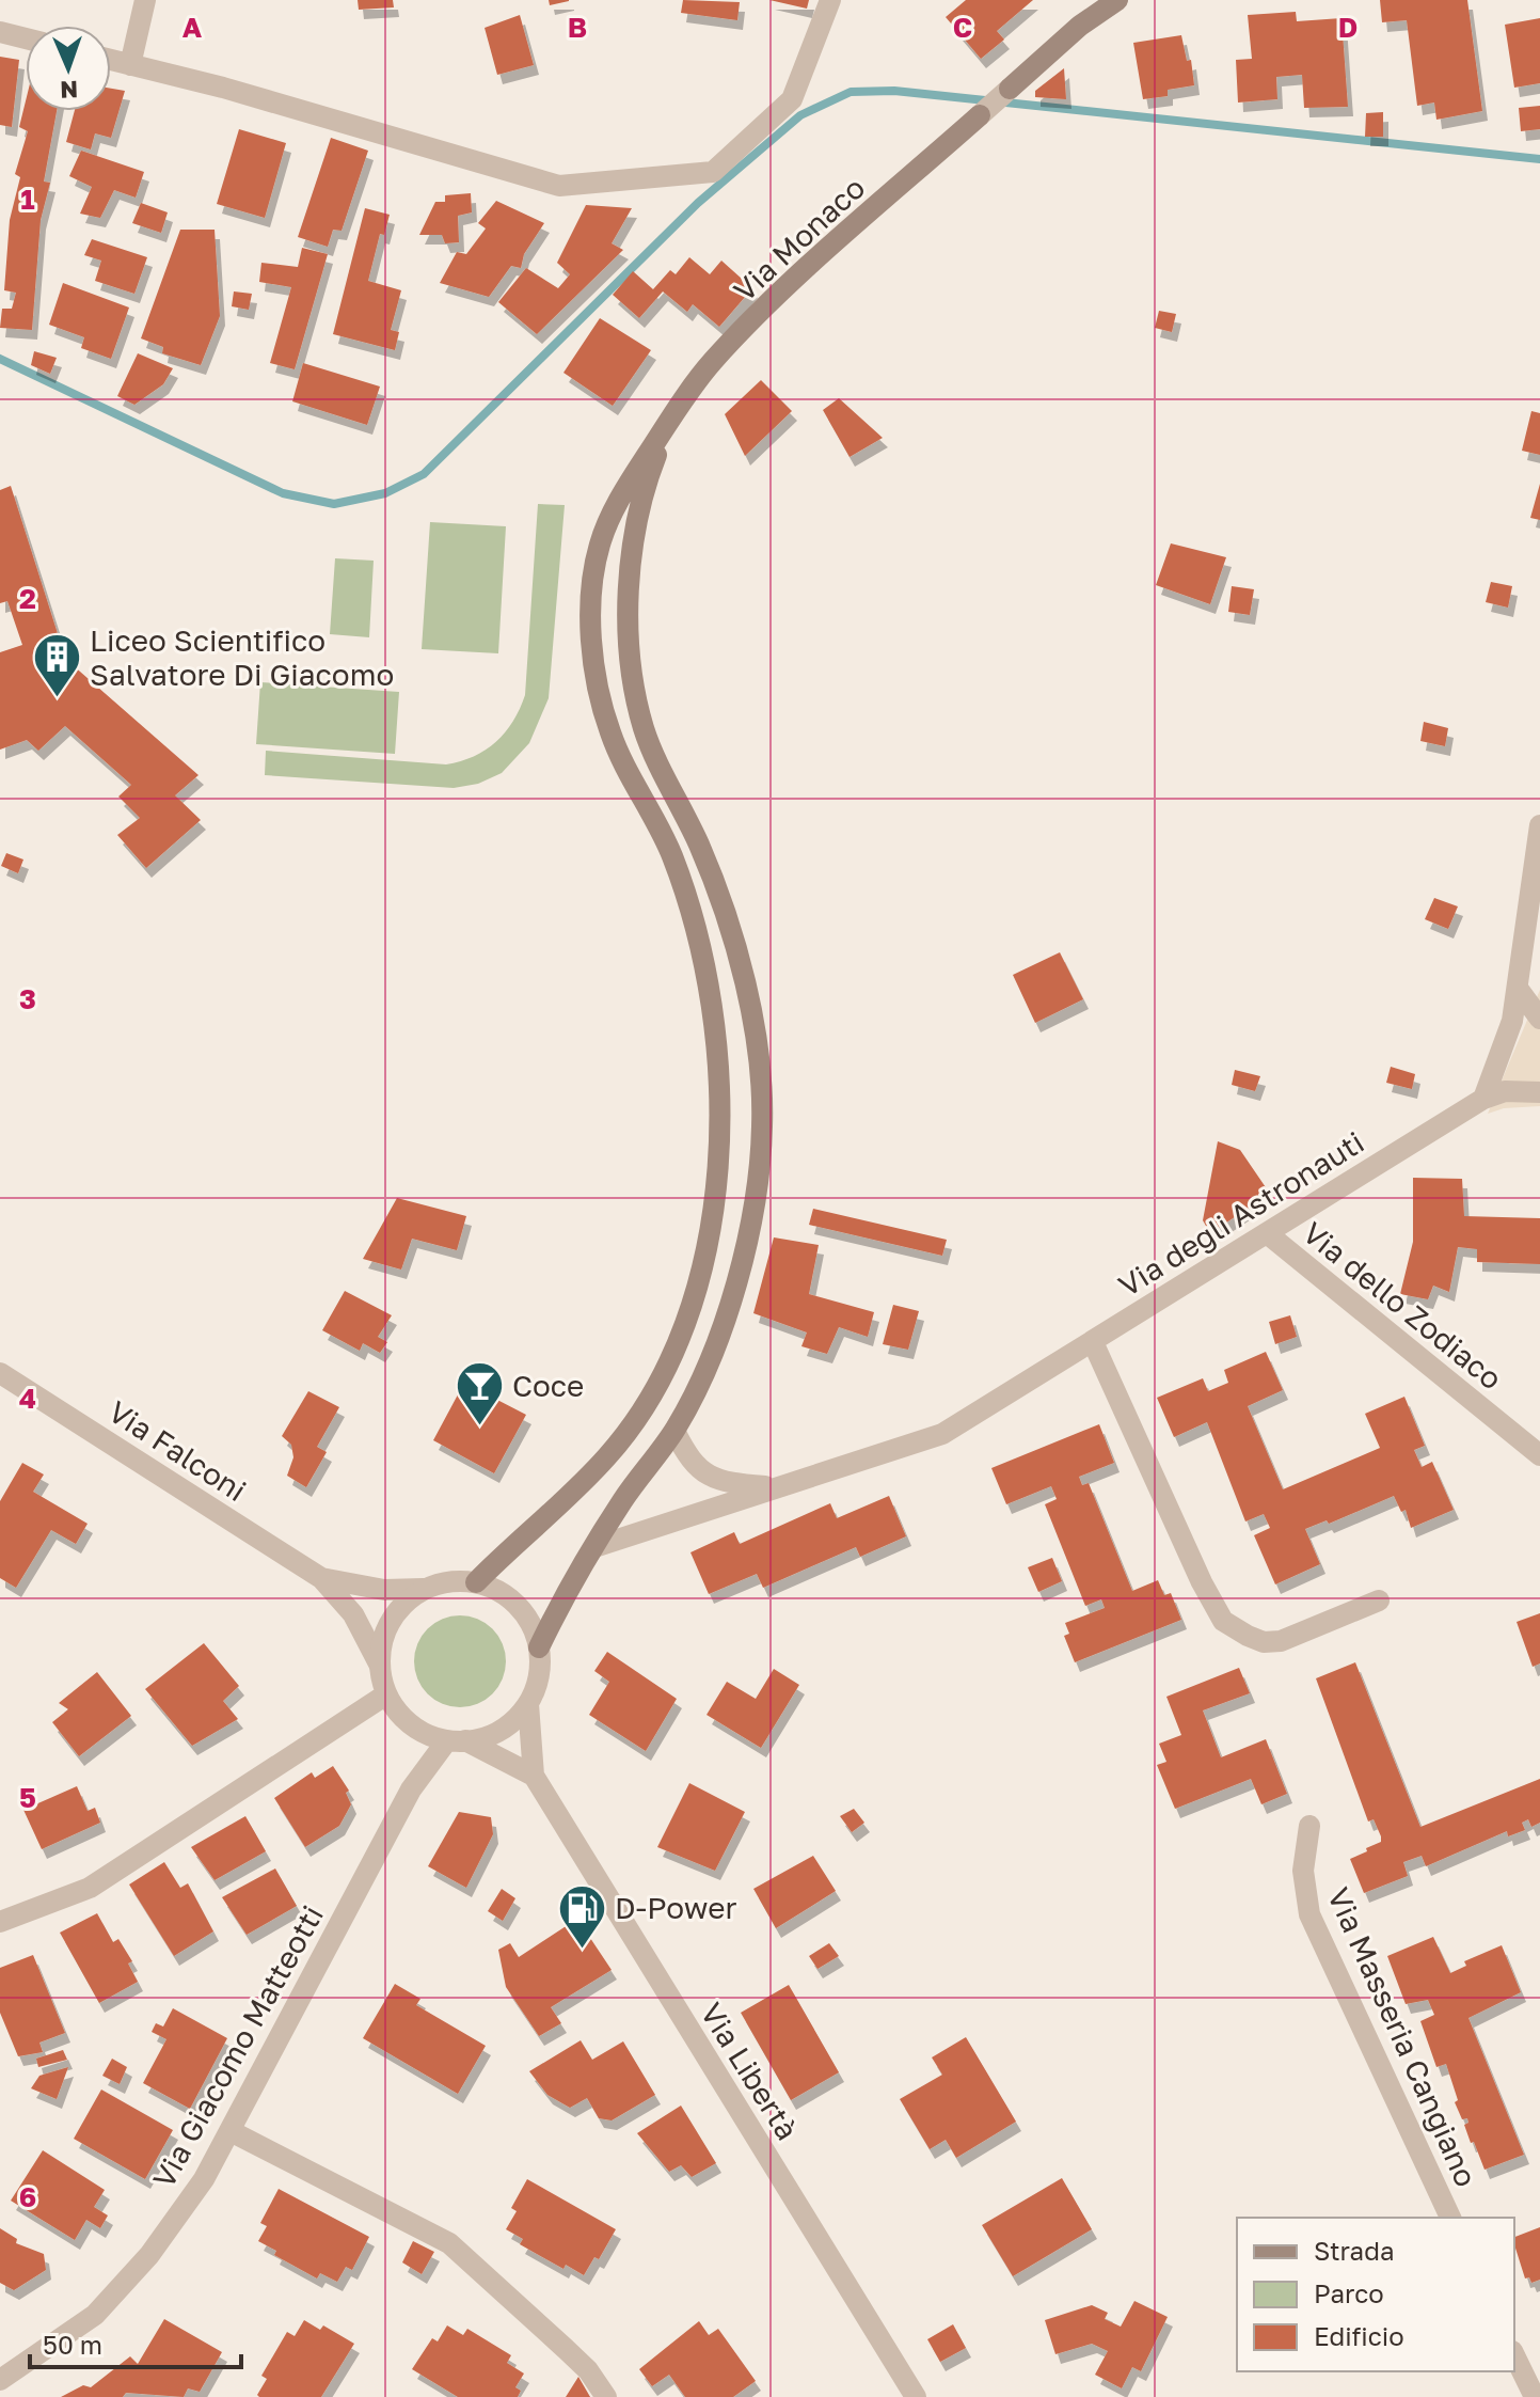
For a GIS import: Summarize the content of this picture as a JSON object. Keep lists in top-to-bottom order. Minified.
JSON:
{"streets":{"main road":["Via Monaco"],"street":["Via degli Astronauti","Via dello Zodiaco","Via Falconi","Via Masseria Cangiano","Via Giacomo Matteotti","Via Libertà"]},"crossings":[["Via degli Astronauti","Via dello Zodiaco"],["Via Falconi","Via Giacomo Matteotti"],["Via Falconi","Via Libertà"],["Via Giacomo Matteotti","Via Libertà"]],"places":{"building":["Liceo Scientifico Salvatore Di Giacomo"],"bar":["Coce"],"fuel station":["D-Power"]},"legend":["Strada","Parco","Edificio"],"scale_bar":"50 m","north":"bottom","grid":{"columns":["A","B","C","D"],"rows":["1","2","3","4","5","6"]}}
